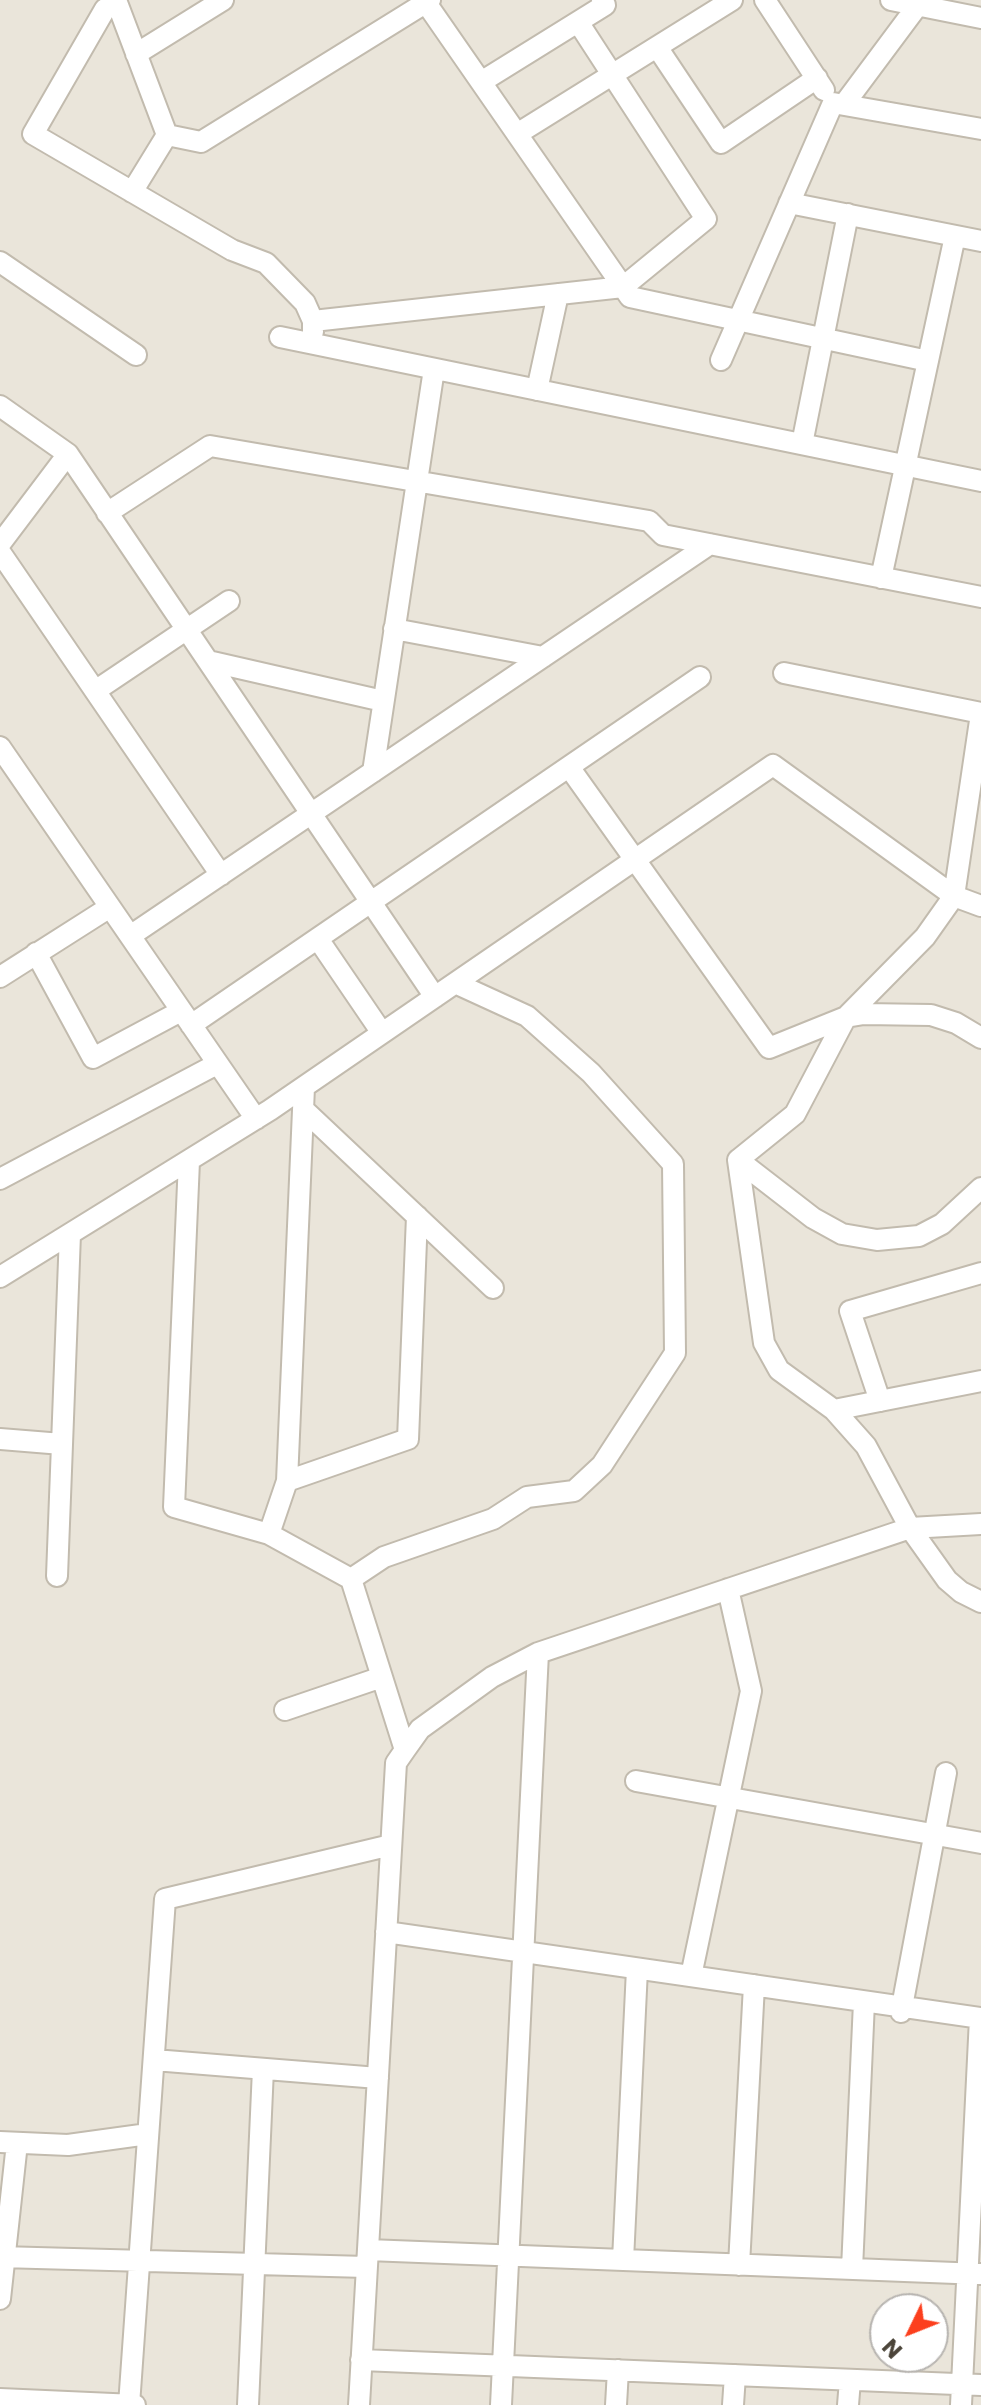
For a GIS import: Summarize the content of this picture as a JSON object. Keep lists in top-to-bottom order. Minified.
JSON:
{"north":"bottom left"}
